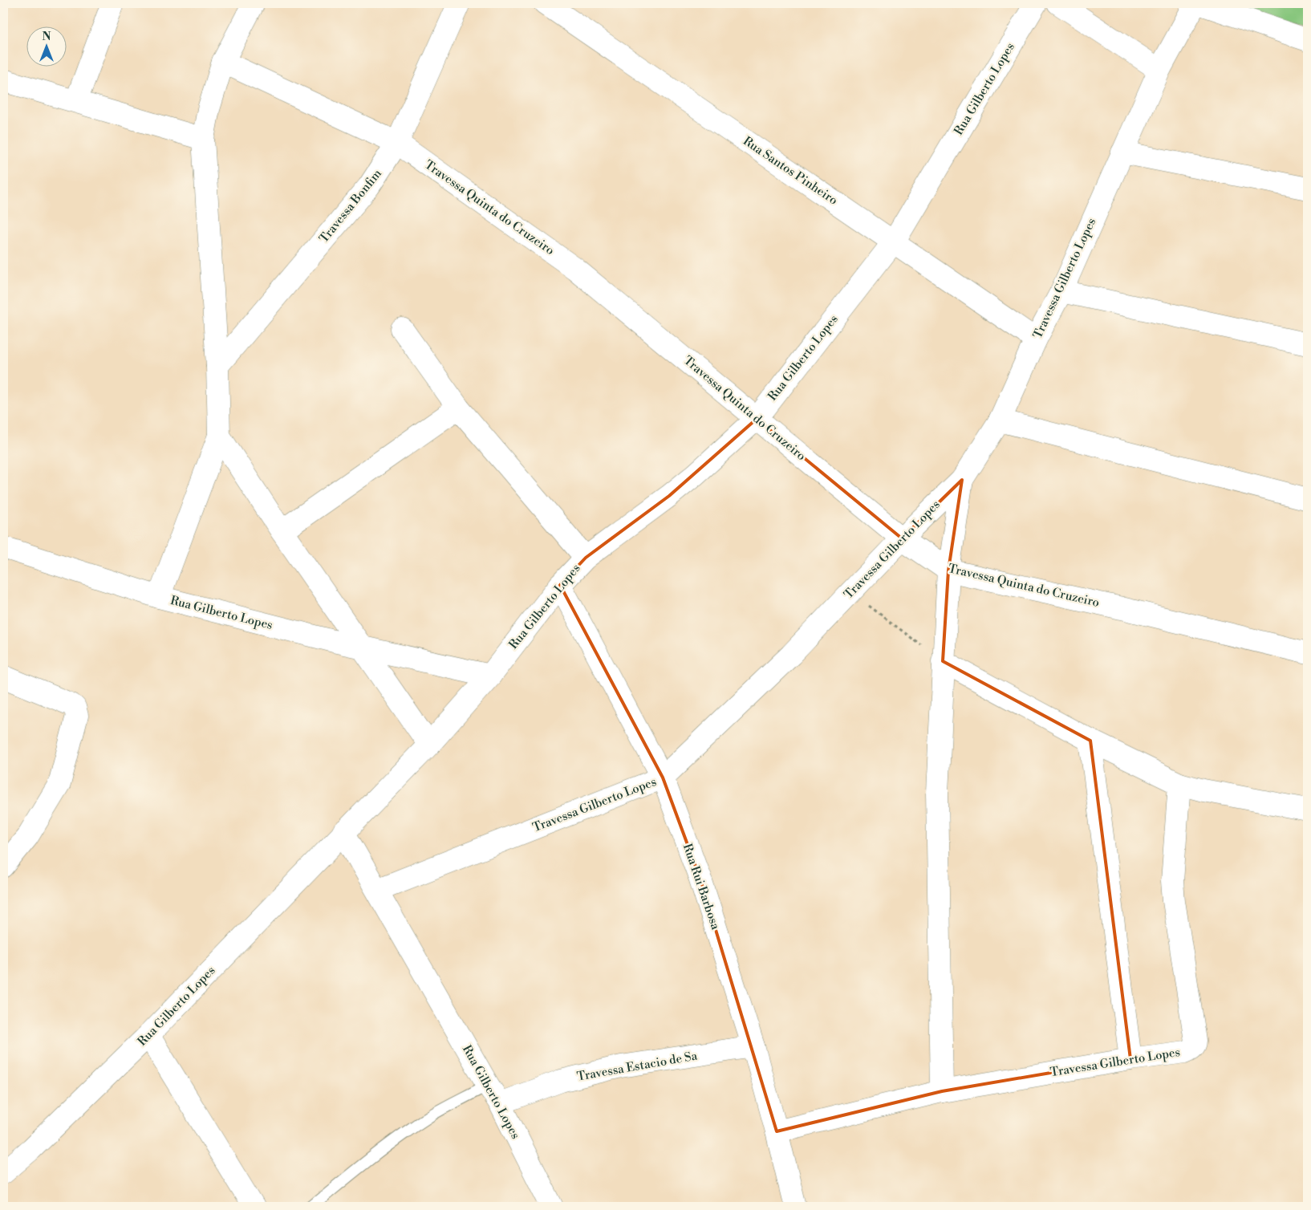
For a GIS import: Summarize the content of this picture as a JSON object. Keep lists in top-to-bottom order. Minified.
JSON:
{"streets":{"street":["Rua Gilberto Lopes","Rua Santos Pinheiro","Travessa Bonfim","Travessa Quinta do Cruzeiro","Travessa Gilberto Lopes","Rua Rui Barbosa","Travessa Estacio de Sa"]},"crossings":[["Rua Gilberto Lopes","Rua Santos Pinheiro"],["Rua Gilberto Lopes","Travessa Quinta do Cruzeiro"],["Rua Gilberto Lopes","Travessa Gilberto Lopes"],["Rua Gilberto Lopes","Rua Rui Barbosa"],["Rua Gilberto Lopes","Travessa Estacio de Sa"],["Rua Santos Pinheiro","Travessa Gilberto Lopes"],["Travessa Bonfim","Travessa Quinta do Cruzeiro"],["Travessa Quinta do Cruzeiro","Travessa Gilberto Lopes"],["Travessa Gilberto Lopes","Rua Rui Barbosa"],["Rua Rui Barbosa","Travessa Estacio de Sa"]],"north":"top"}
